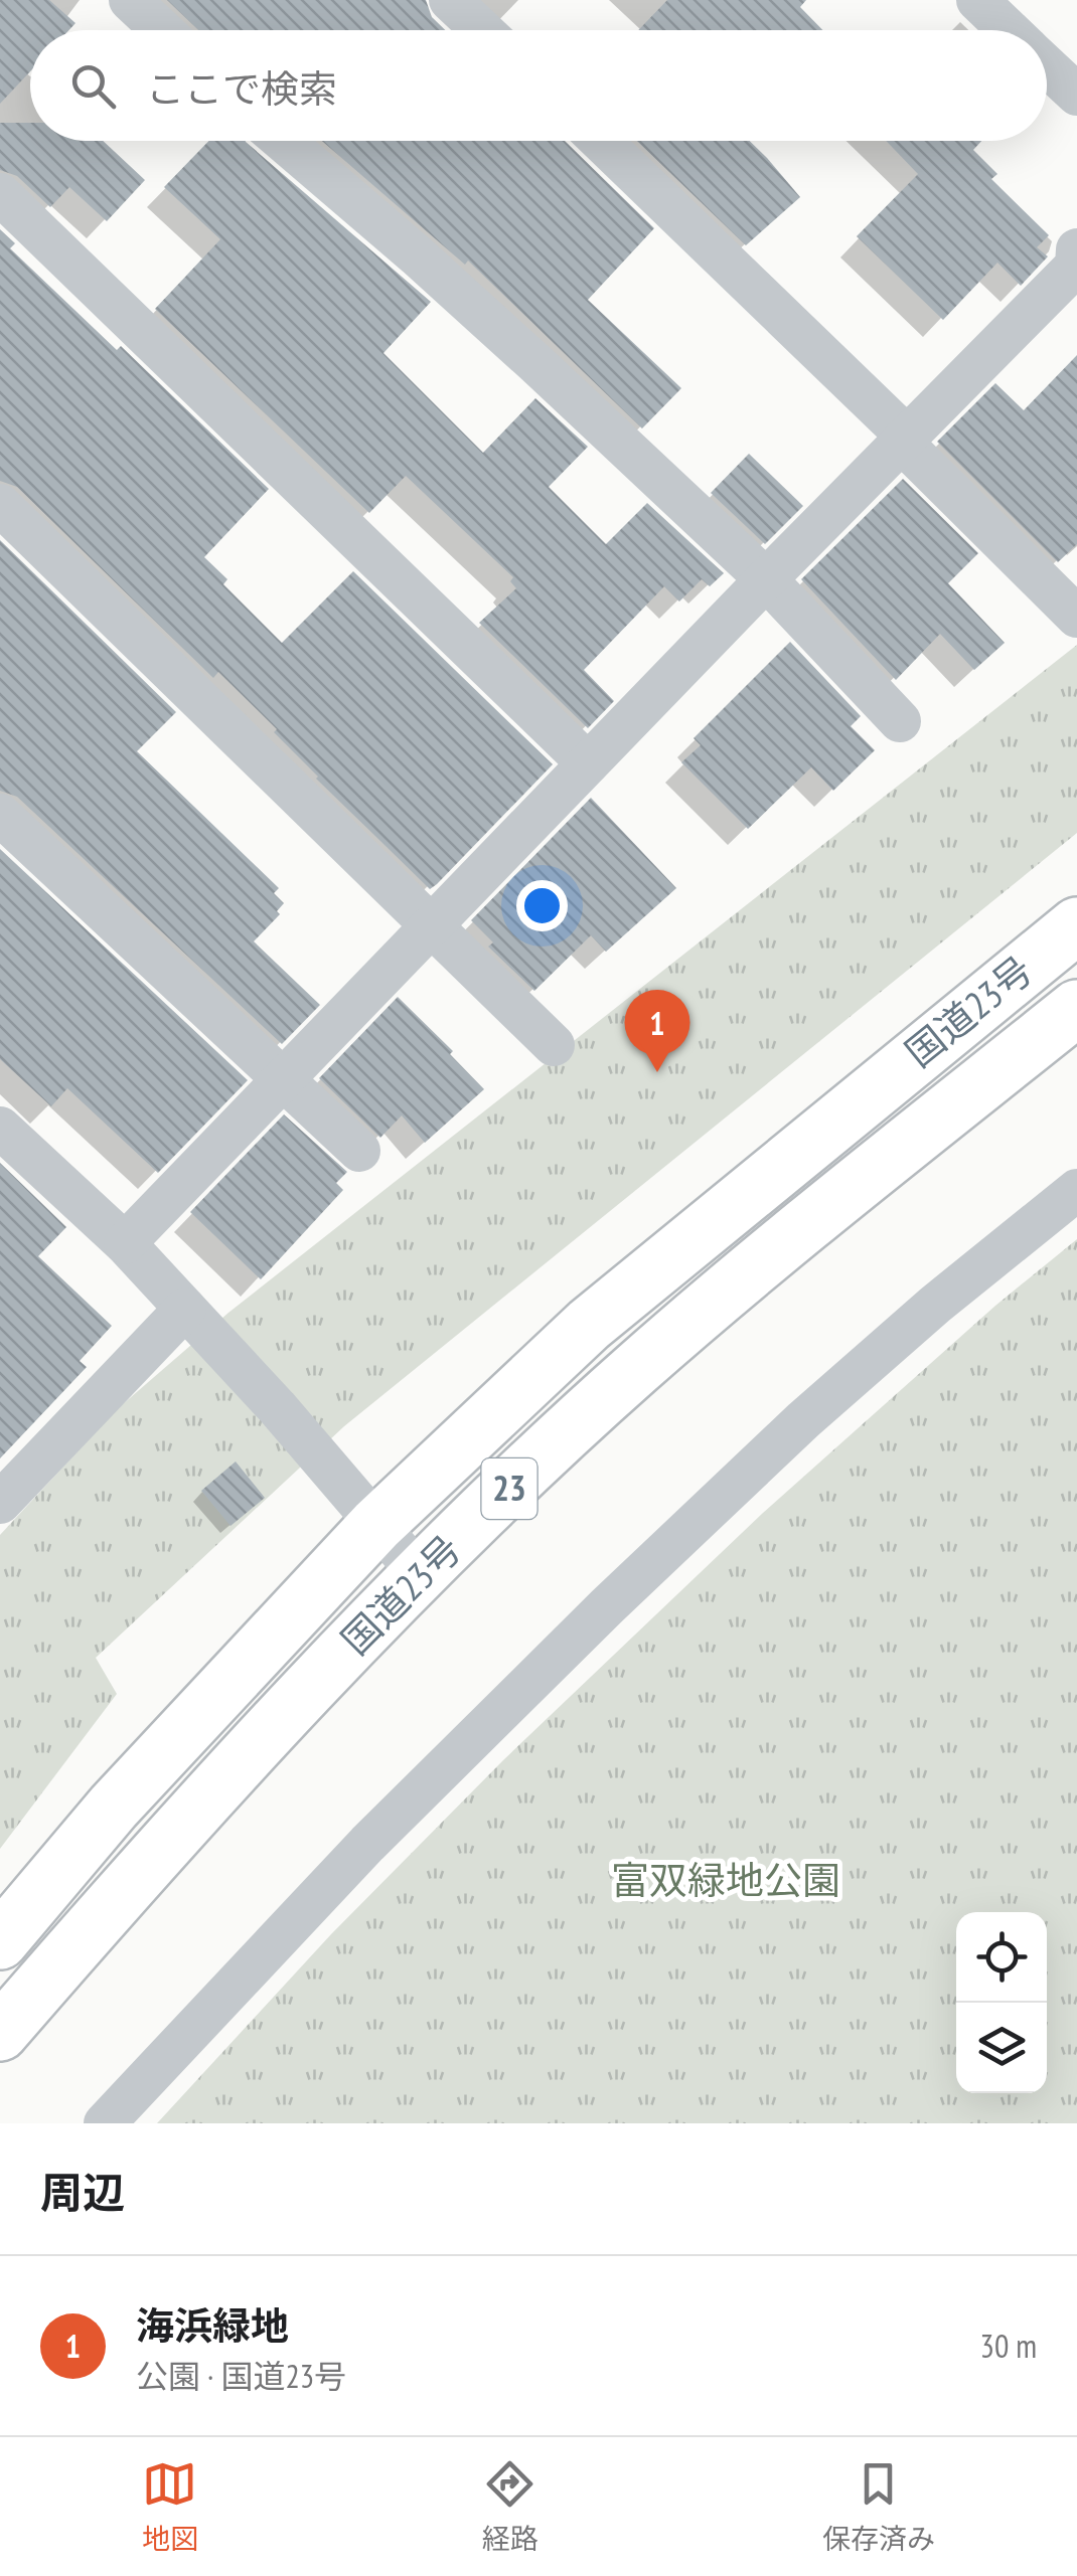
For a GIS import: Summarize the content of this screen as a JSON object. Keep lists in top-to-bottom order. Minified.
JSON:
{"streets":{"highway":["国道23号","23"]},"parks":["富双緑地公園"],"page":{"search":"ここで検索","pins":"1","heading":"周辺","list":[{"mark":"1","name":"海浜緑地","note":"公園 · 国道23号","value":"30 m"}],"nav":["地図","経路","保存済み"]}}
